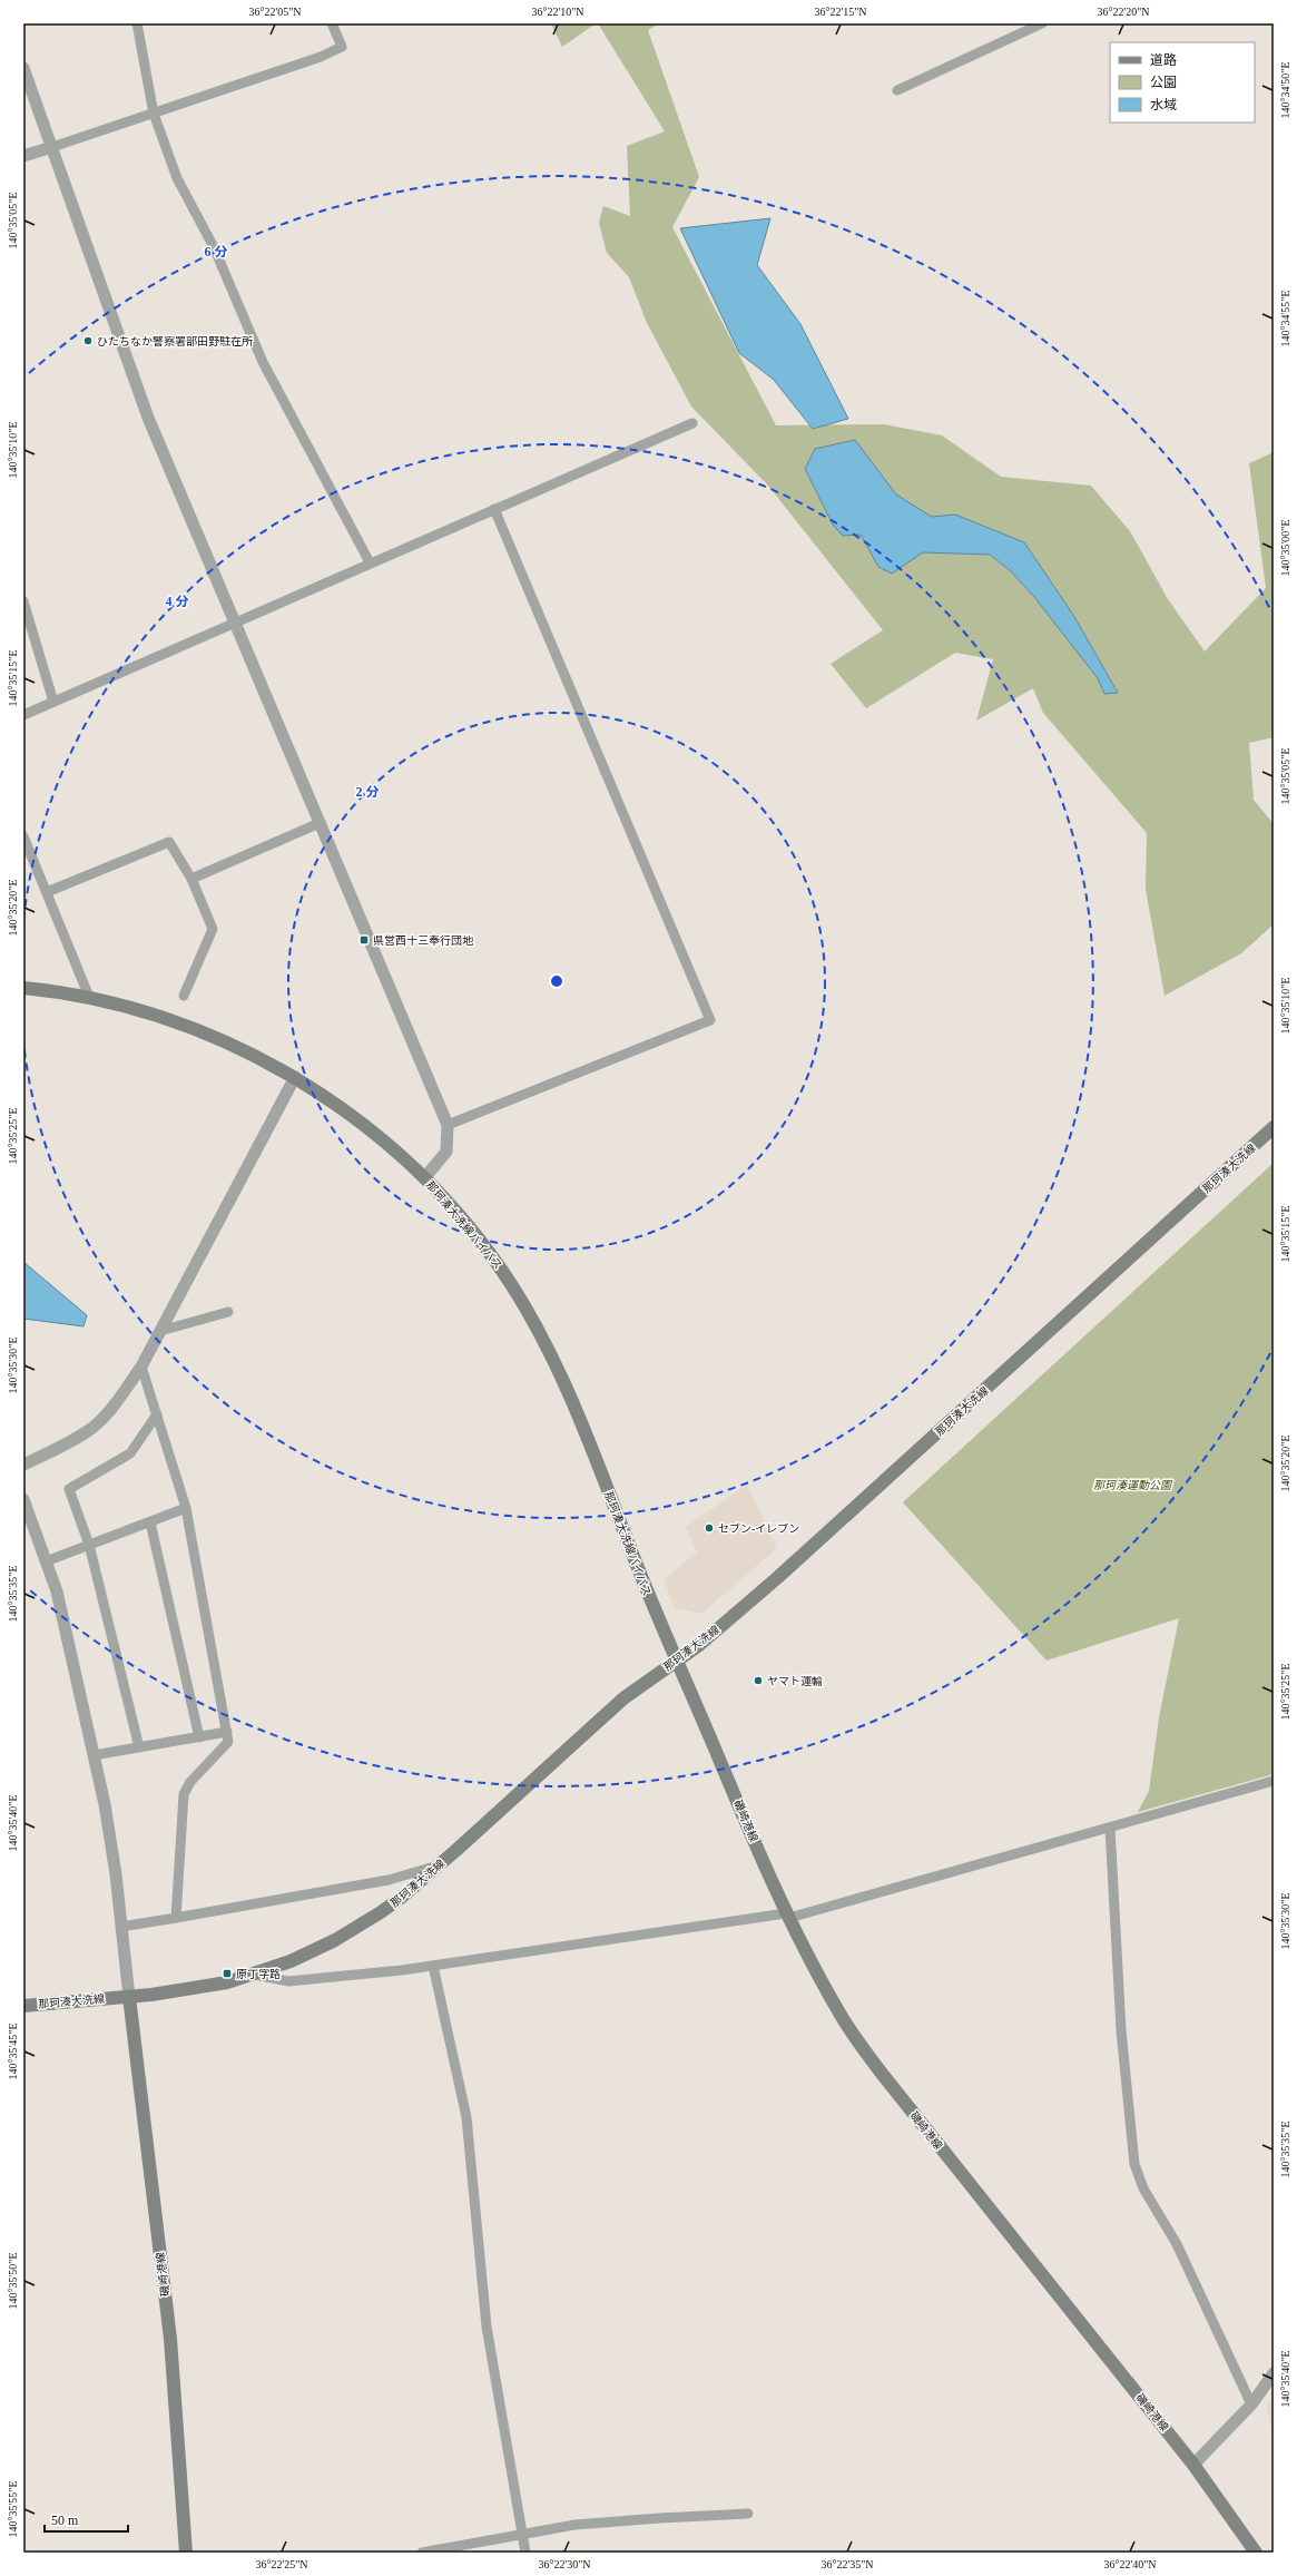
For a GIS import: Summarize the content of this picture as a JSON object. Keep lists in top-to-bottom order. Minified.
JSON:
{"streets":{"main road":["那珂湊大洗線","那珂湊大洗線バイパス","磯崎港線"]},"crossings":[["那珂湊大洗線","那珂湊大洗線バイパス"],["那珂湊大洗線","磯崎港線"],["那珂湊大洗線バイパス","磯崎港線"]],"parks":["那珂湊運動公園"],"places":{"other":["ひたちなか警察署部田野駐在所","セブン-イレブン","ヤマト運輸"],"transit":["県営西十三奉行団地","原丁字路"]},"legend":["道路","公園","水域"],"scale_bar":"50 m","coordinates":["36°22'05\"N","36°22'10\"N","36°22'15\"N","36°22'20\"N","140°34'50\"E","140°35'05\"E","140°34'55\"E","140°35'10\"E","140°35'00\"E","140°35'15\"E","140°35'20\"E","140°35'25\"E","140°35'30\"E","140°35'35\"E","140°35'40\"E","140°35'45\"E","140°35'50\"E","140°35'55\"E","36°22'25\"N","36°22'30\"N","36°22'35\"N","36°22'40\"N"],"rings":["6 分","4 分","2 分"]}
